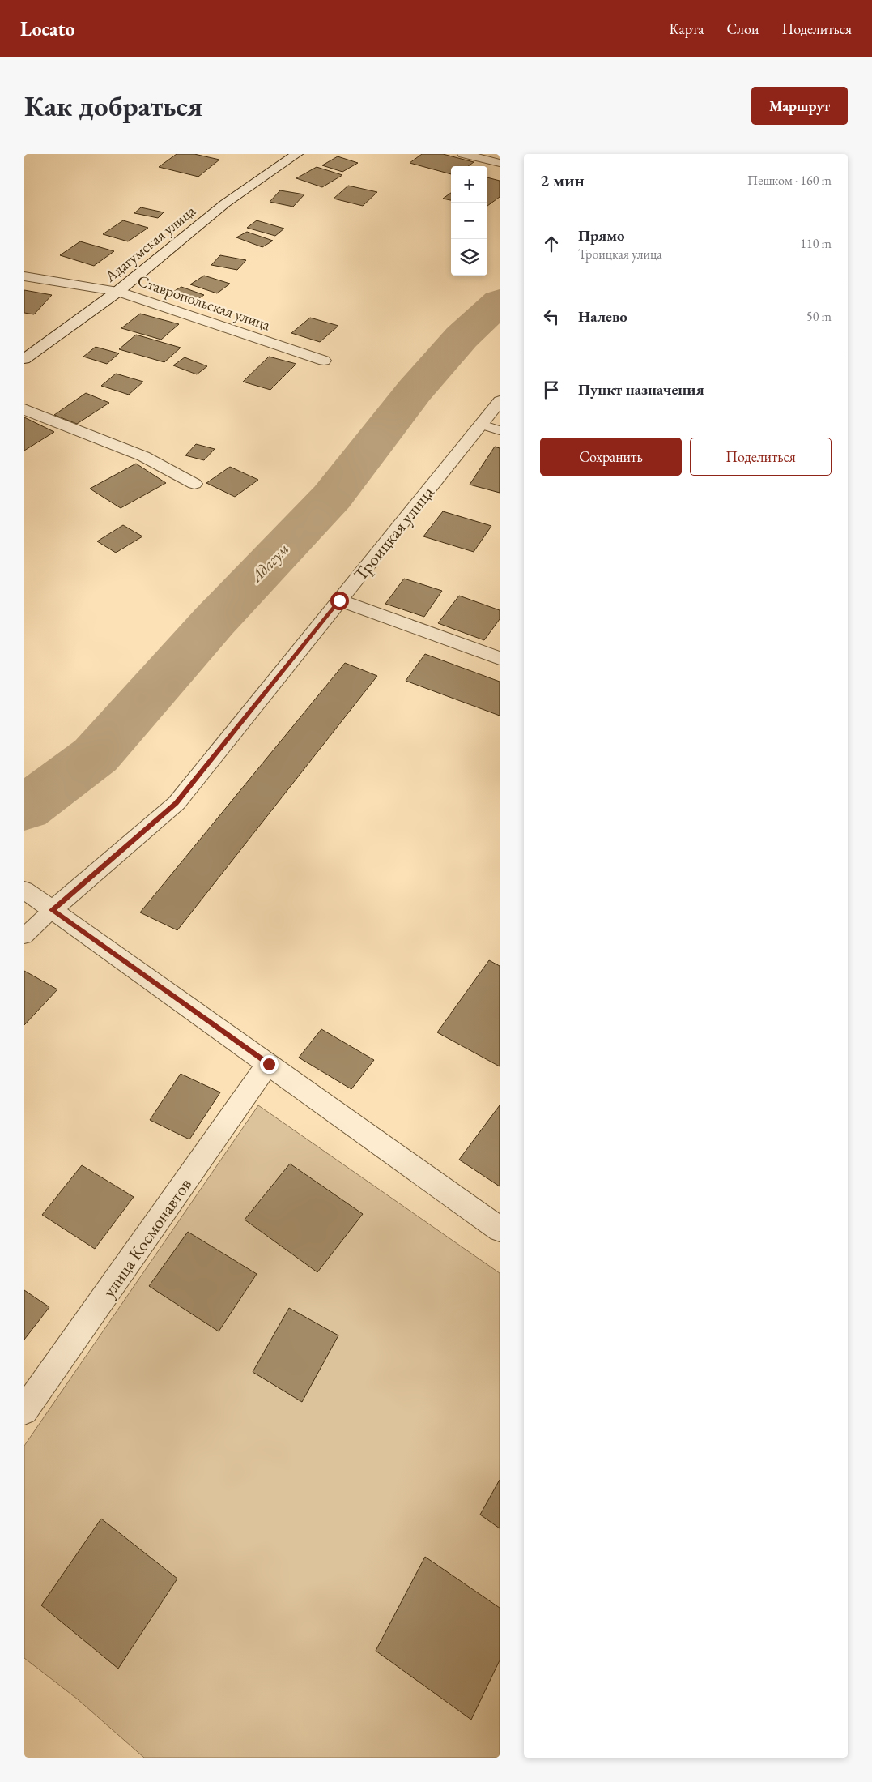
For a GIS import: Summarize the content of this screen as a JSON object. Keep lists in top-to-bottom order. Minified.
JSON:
{"streets":{"street":["Адагумская улица","Ставропольская улица","Троицкая улица","улица Космонавтов"]},"crossings":[["Адагумская улица","Ставропольская улица"]],"water":["Адагум"],"page":{"header":"Locato","nav":["Карта","Слои","Поделиться"],"buttons":["Маршрут",["Сохранить","Поделиться"]],"title":"Как добраться","heading":["2 мин","Пешком · 160 m"],"map_buttons":["+","−"],"list":[["Прямо","Троицкая улица","110 m"],["Налево","50 m"],"Пункт назначения"]}}
